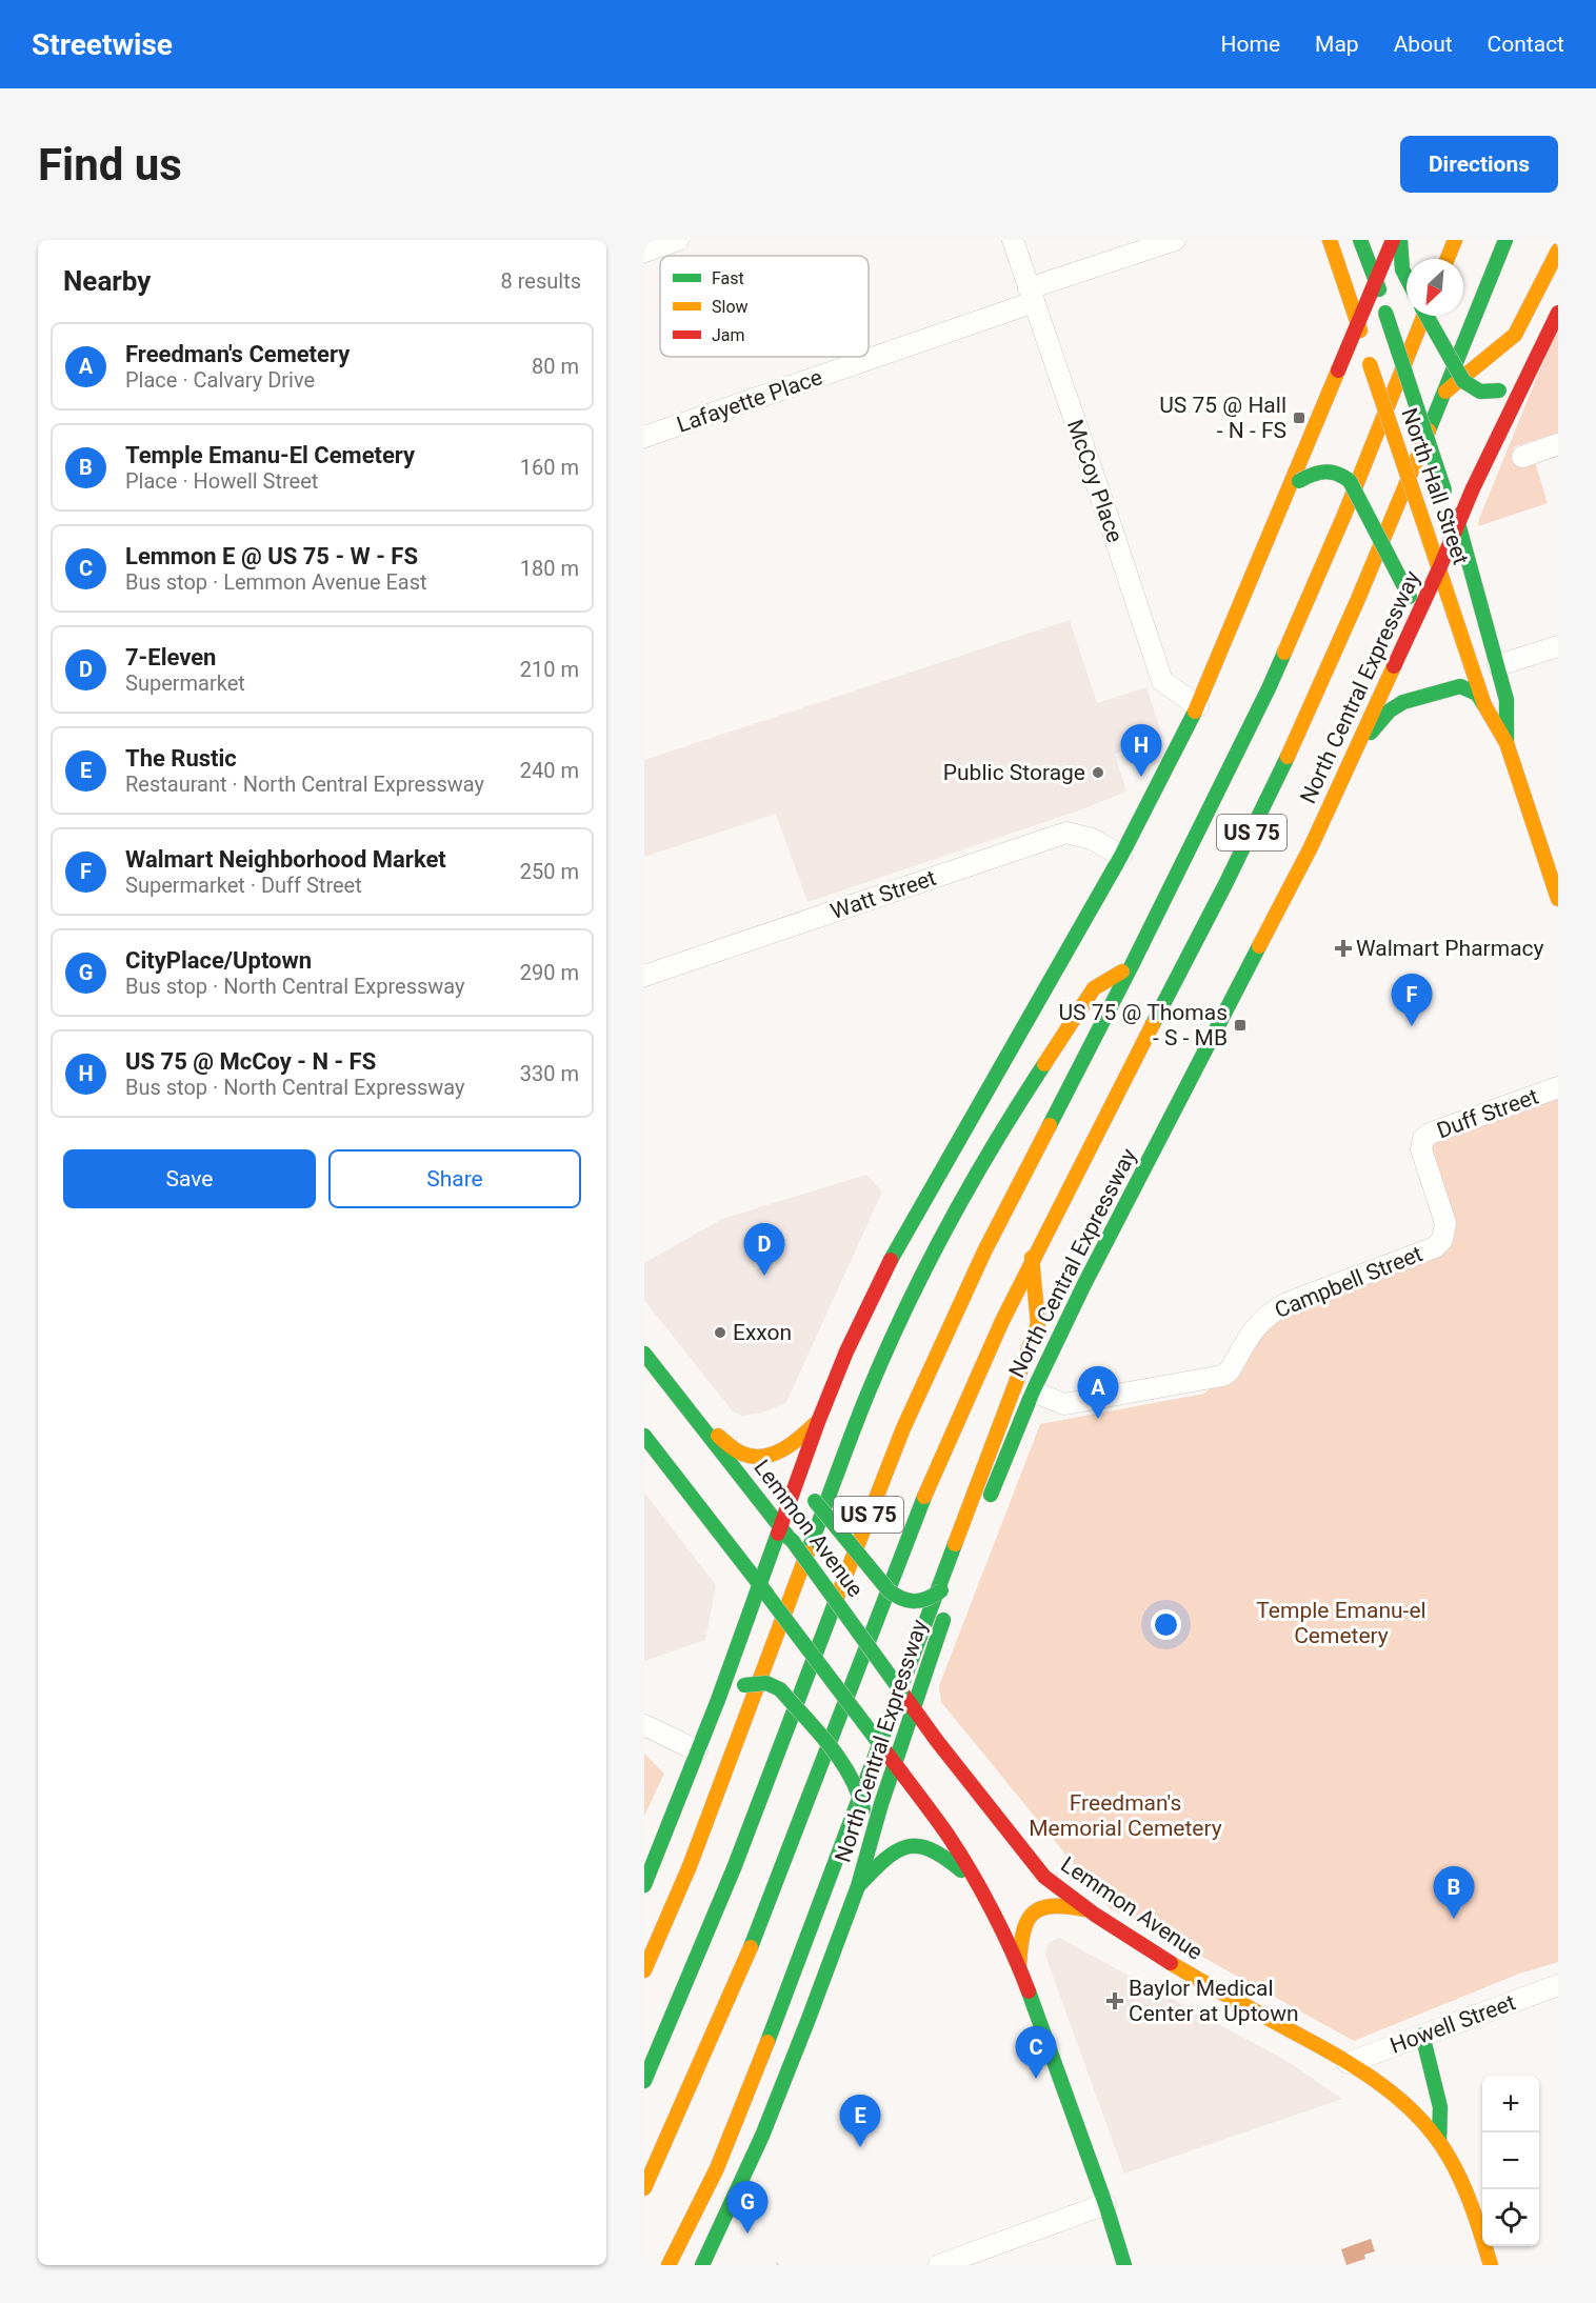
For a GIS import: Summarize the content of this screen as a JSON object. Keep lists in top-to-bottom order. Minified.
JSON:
{"streets":{"main road":["North Hall Street","North Central Expressway","US 75","Lemmon Avenue"],"street":["Lafayette Place","McCoy Place","Watt Street","Duff Street","Campbell Street","Howell Street"]},"crossings":[["Lafayette Place","McCoy Place"],["North Hall Street","North Central Expressway"],["North Central Expressway","Campbell Street"],["North Central Expressway","Lemmon Avenue"],["Duff Street","Campbell Street"],["Lemmon Avenue","Howell Street"]],"parks":["Temple Emanu-el Cemetery","Freedman's Memorial Cemetery"],"places":{"transit":["US 75 @ Hall - N - FS","US 75 @ Thomas - S - MB"],"other":["Public Storage","Exxon"],"health":["Walmart Pharmacy","Baylor Medical Center at Uptown"]},"legend":["Fast","Slow","Jam"],"north":"bottom left","page":{"header":"Streetwise","nav":["Home","Map","About","Contact"],"buttons":["Directions",["Save","Share"]],"title":"Find us","heading":["Nearby","8 results"],"list":[{"mark":"A","name":"Freedman's Cemetery","note":"Place · Calvary Drive","value":"80 m"},{"mark":"B","name":"Temple Emanu-El Cemetery","note":"Place · Howell Street","value":"160 m"},{"mark":"C","name":"Lemmon E @ US 75 - W - FS","note":"Bus stop · Lemmon Avenue East","value":"180 m"},{"mark":"D","name":"7-Eleven","note":"Supermarket","value":"210 m"},{"mark":"E","name":"The Rustic","note":"Restaurant · North Central Expressway","value":"240 m"},{"mark":"F","name":"Walmart Neighborhood Market","note":"Supermarket · Duff Street","value":"250 m"},{"mark":"G","name":"CityPlace/Uptown","note":"Bus stop · North Central Expressway","value":"290 m"},{"mark":"H","name":"US 75 @ McCoy - N - FS","note":"Bus stop · North Central Expressway","value":"330 m"}],"pins":["H","F","D","A","B","C","E","G"],"map_buttons":["+","−"]}}
